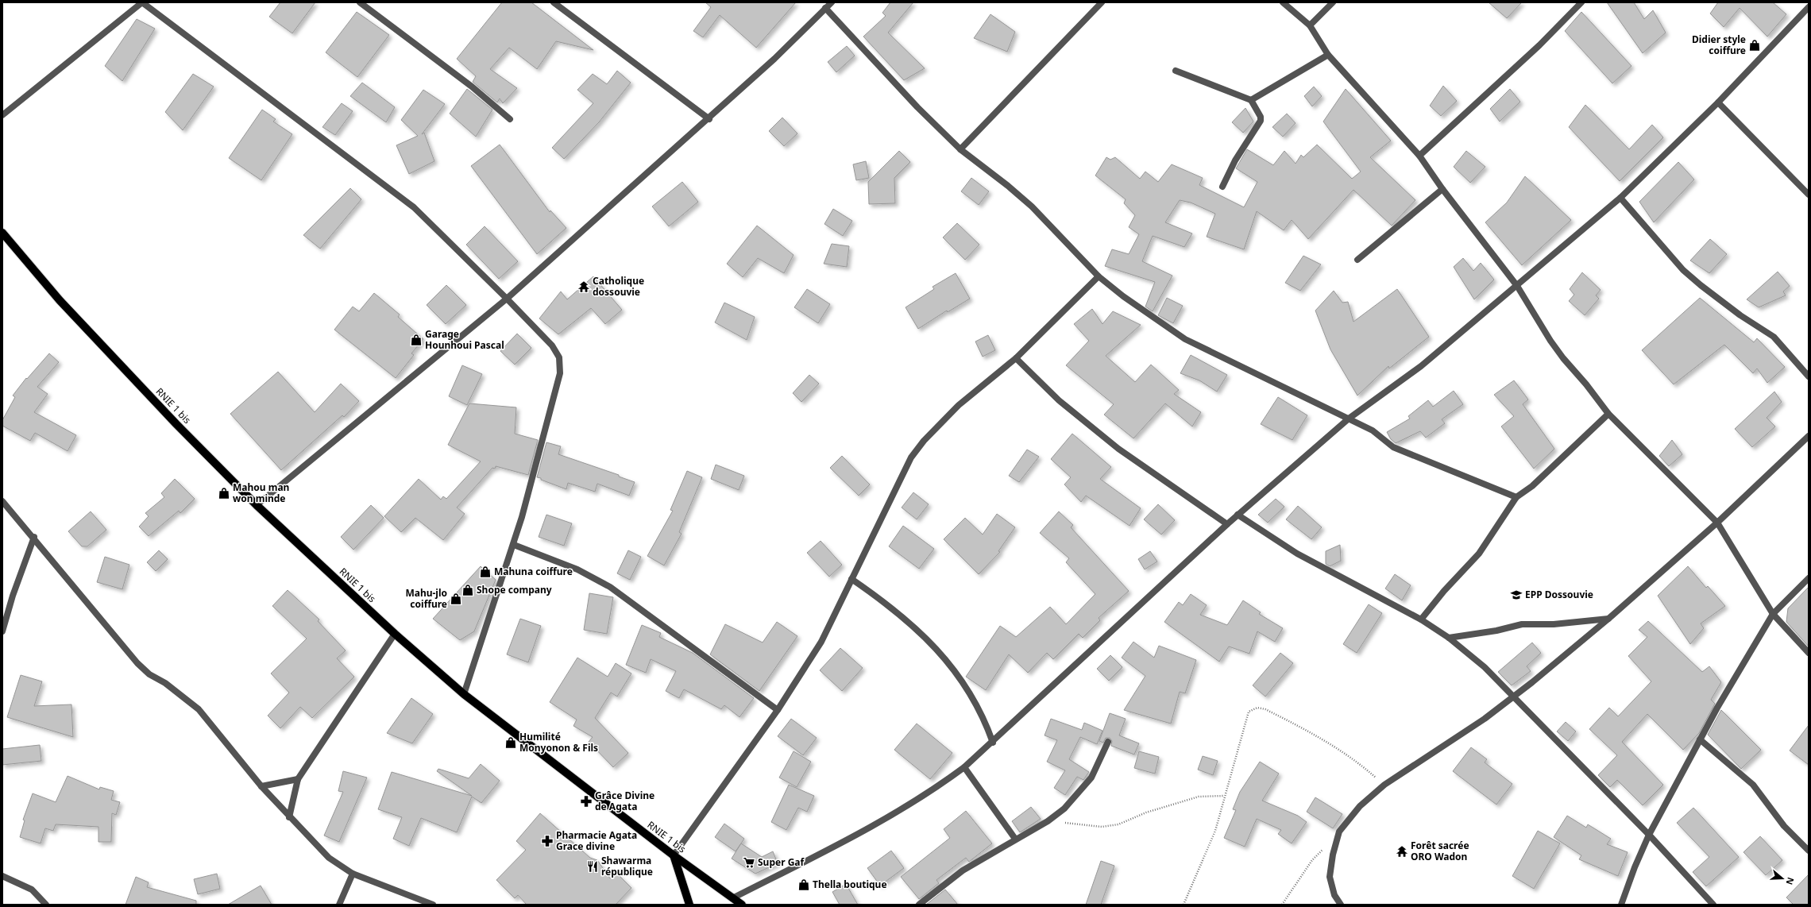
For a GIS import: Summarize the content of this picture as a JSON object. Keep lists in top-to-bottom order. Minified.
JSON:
{"streets":{"main road":["RNIE 1 bis"]},"places":{"shop":["Didier style coiffure","Garage Hounhoui Pascal","Mahou man won minde","Mahuna coiffure","Shope company","Mahu-jlo coiffure","Humilité Monyonon & Fils","Thella boutique"],"temple":["Catholique dossouvie","Forêt sacrée ORO Wadon"],"school or university":["EPP Dossouvie"],"pharmacy":["Grâce Divine de Agata","Pharmacie Agata Grace divine"],"supermarket":["Super Gaf"],"restaurant":["Shawarma république"]},"north":"right"}
